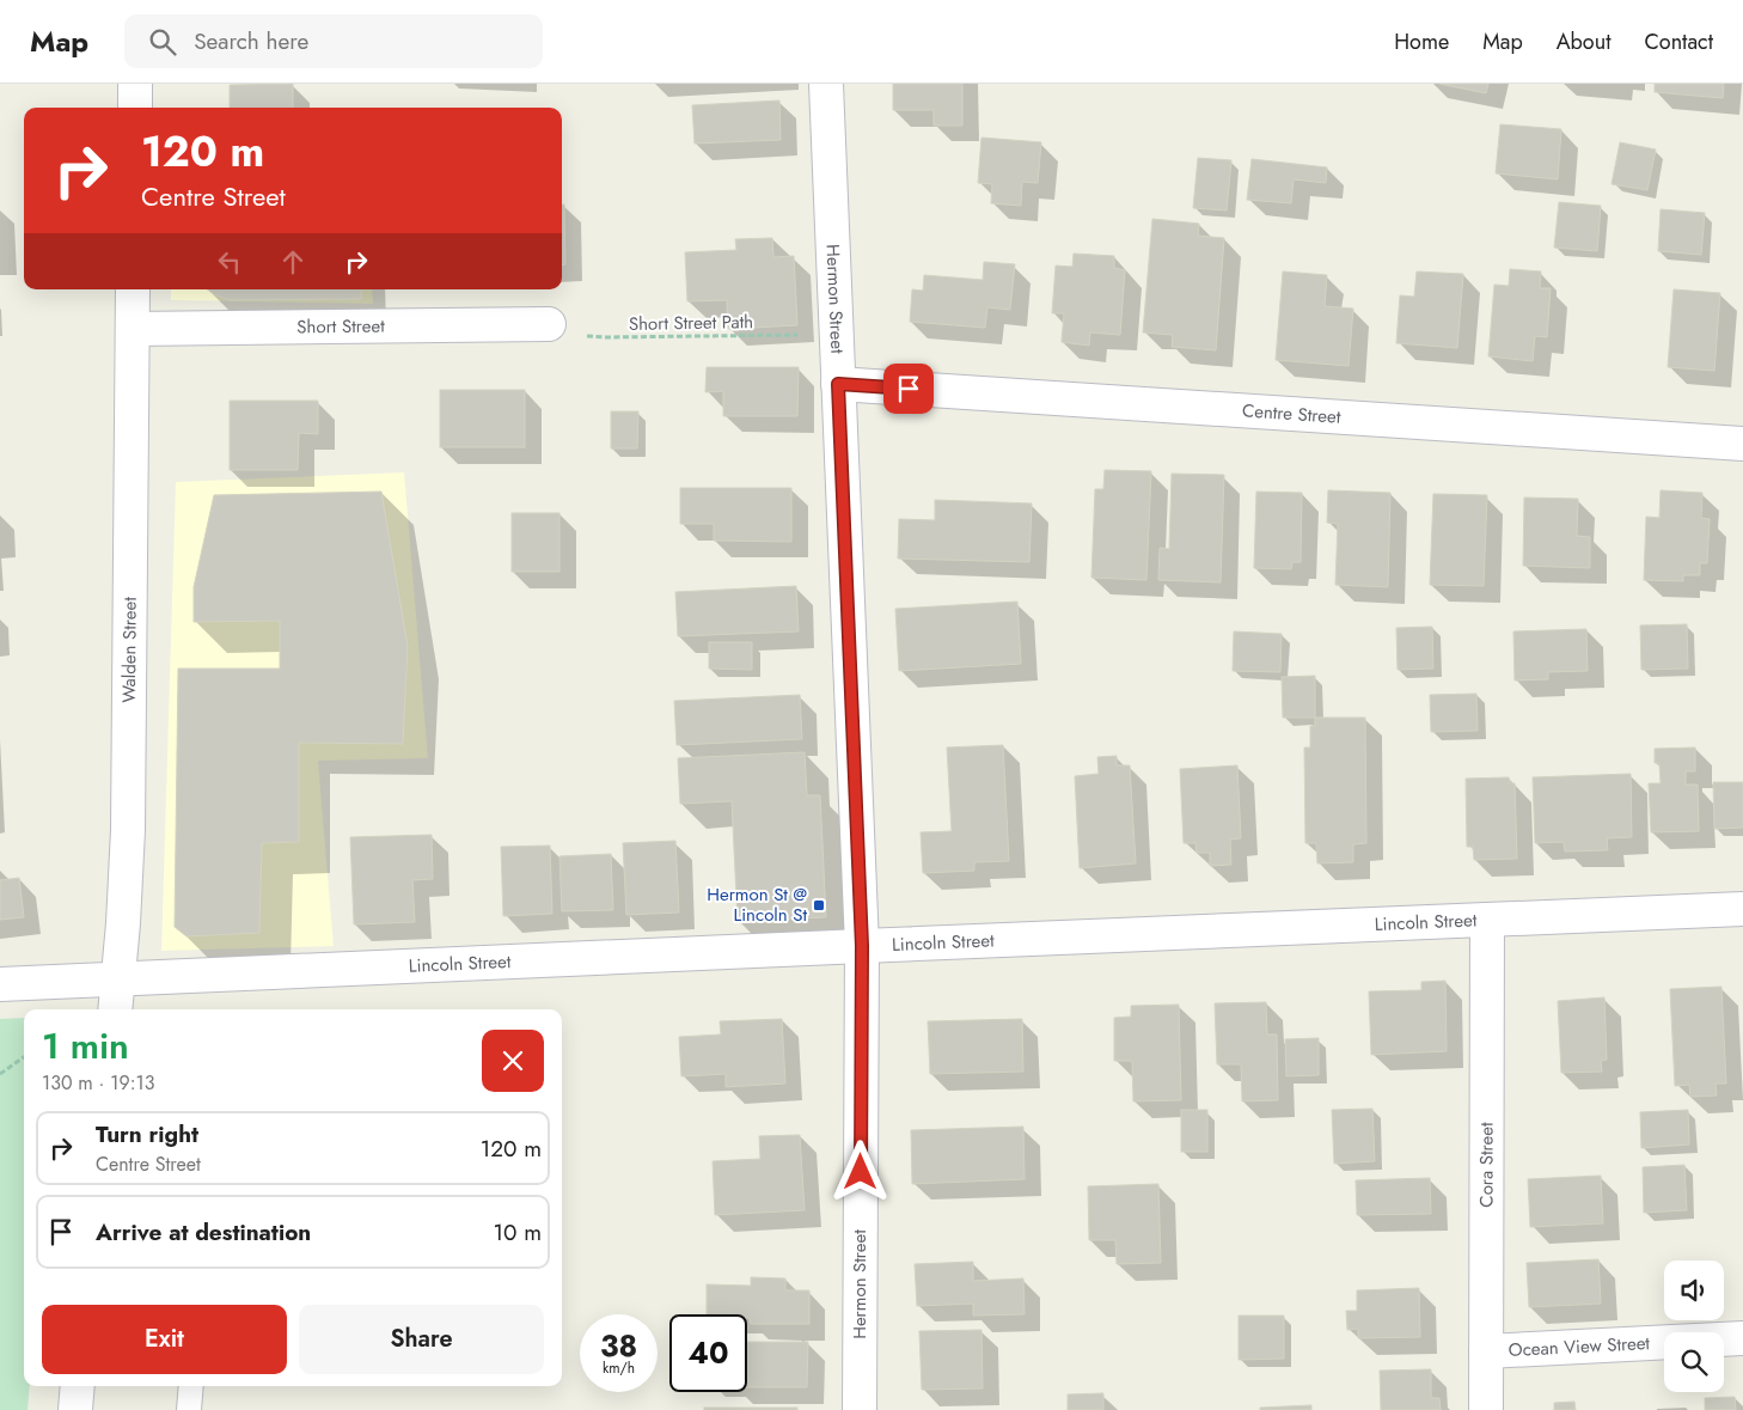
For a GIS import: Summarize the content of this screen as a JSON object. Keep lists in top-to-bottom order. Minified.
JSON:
{"streets":{"street":["Hermon Street","Short Street","Centre Street","Walden Street","Lincoln Street","Cora Street","Ocean View Street"],"path":["Short Street Path"]},"crossings":[["Hermon Street","Short Street Path"],["Hermon Street","Centre Street"],["Hermon Street","Lincoln Street"],["Short Street Path","Short Street"],["Short Street","Walden Street"],["Walden Street","Lincoln Street"],["Lincoln Street","Cora Street"],["Cora Street","Ocean View Street"]],"places":{"transit":["Hermon St @ Lincoln St"]},"page":{"header":"Map","search":"Search here","nav":["Home","Map","About","Contact"],"turn":["120 m","Centre Street"],"heading":["1 min","130 m · 19:13"],"list":[{"name":"Turn right","note":"Centre Street","value":"120 m"},{"name":"Arrive at destination","value":"10 m"}],"buttons":["Exit","Share"],"speed":"38 km/h","limit":"40"}}
